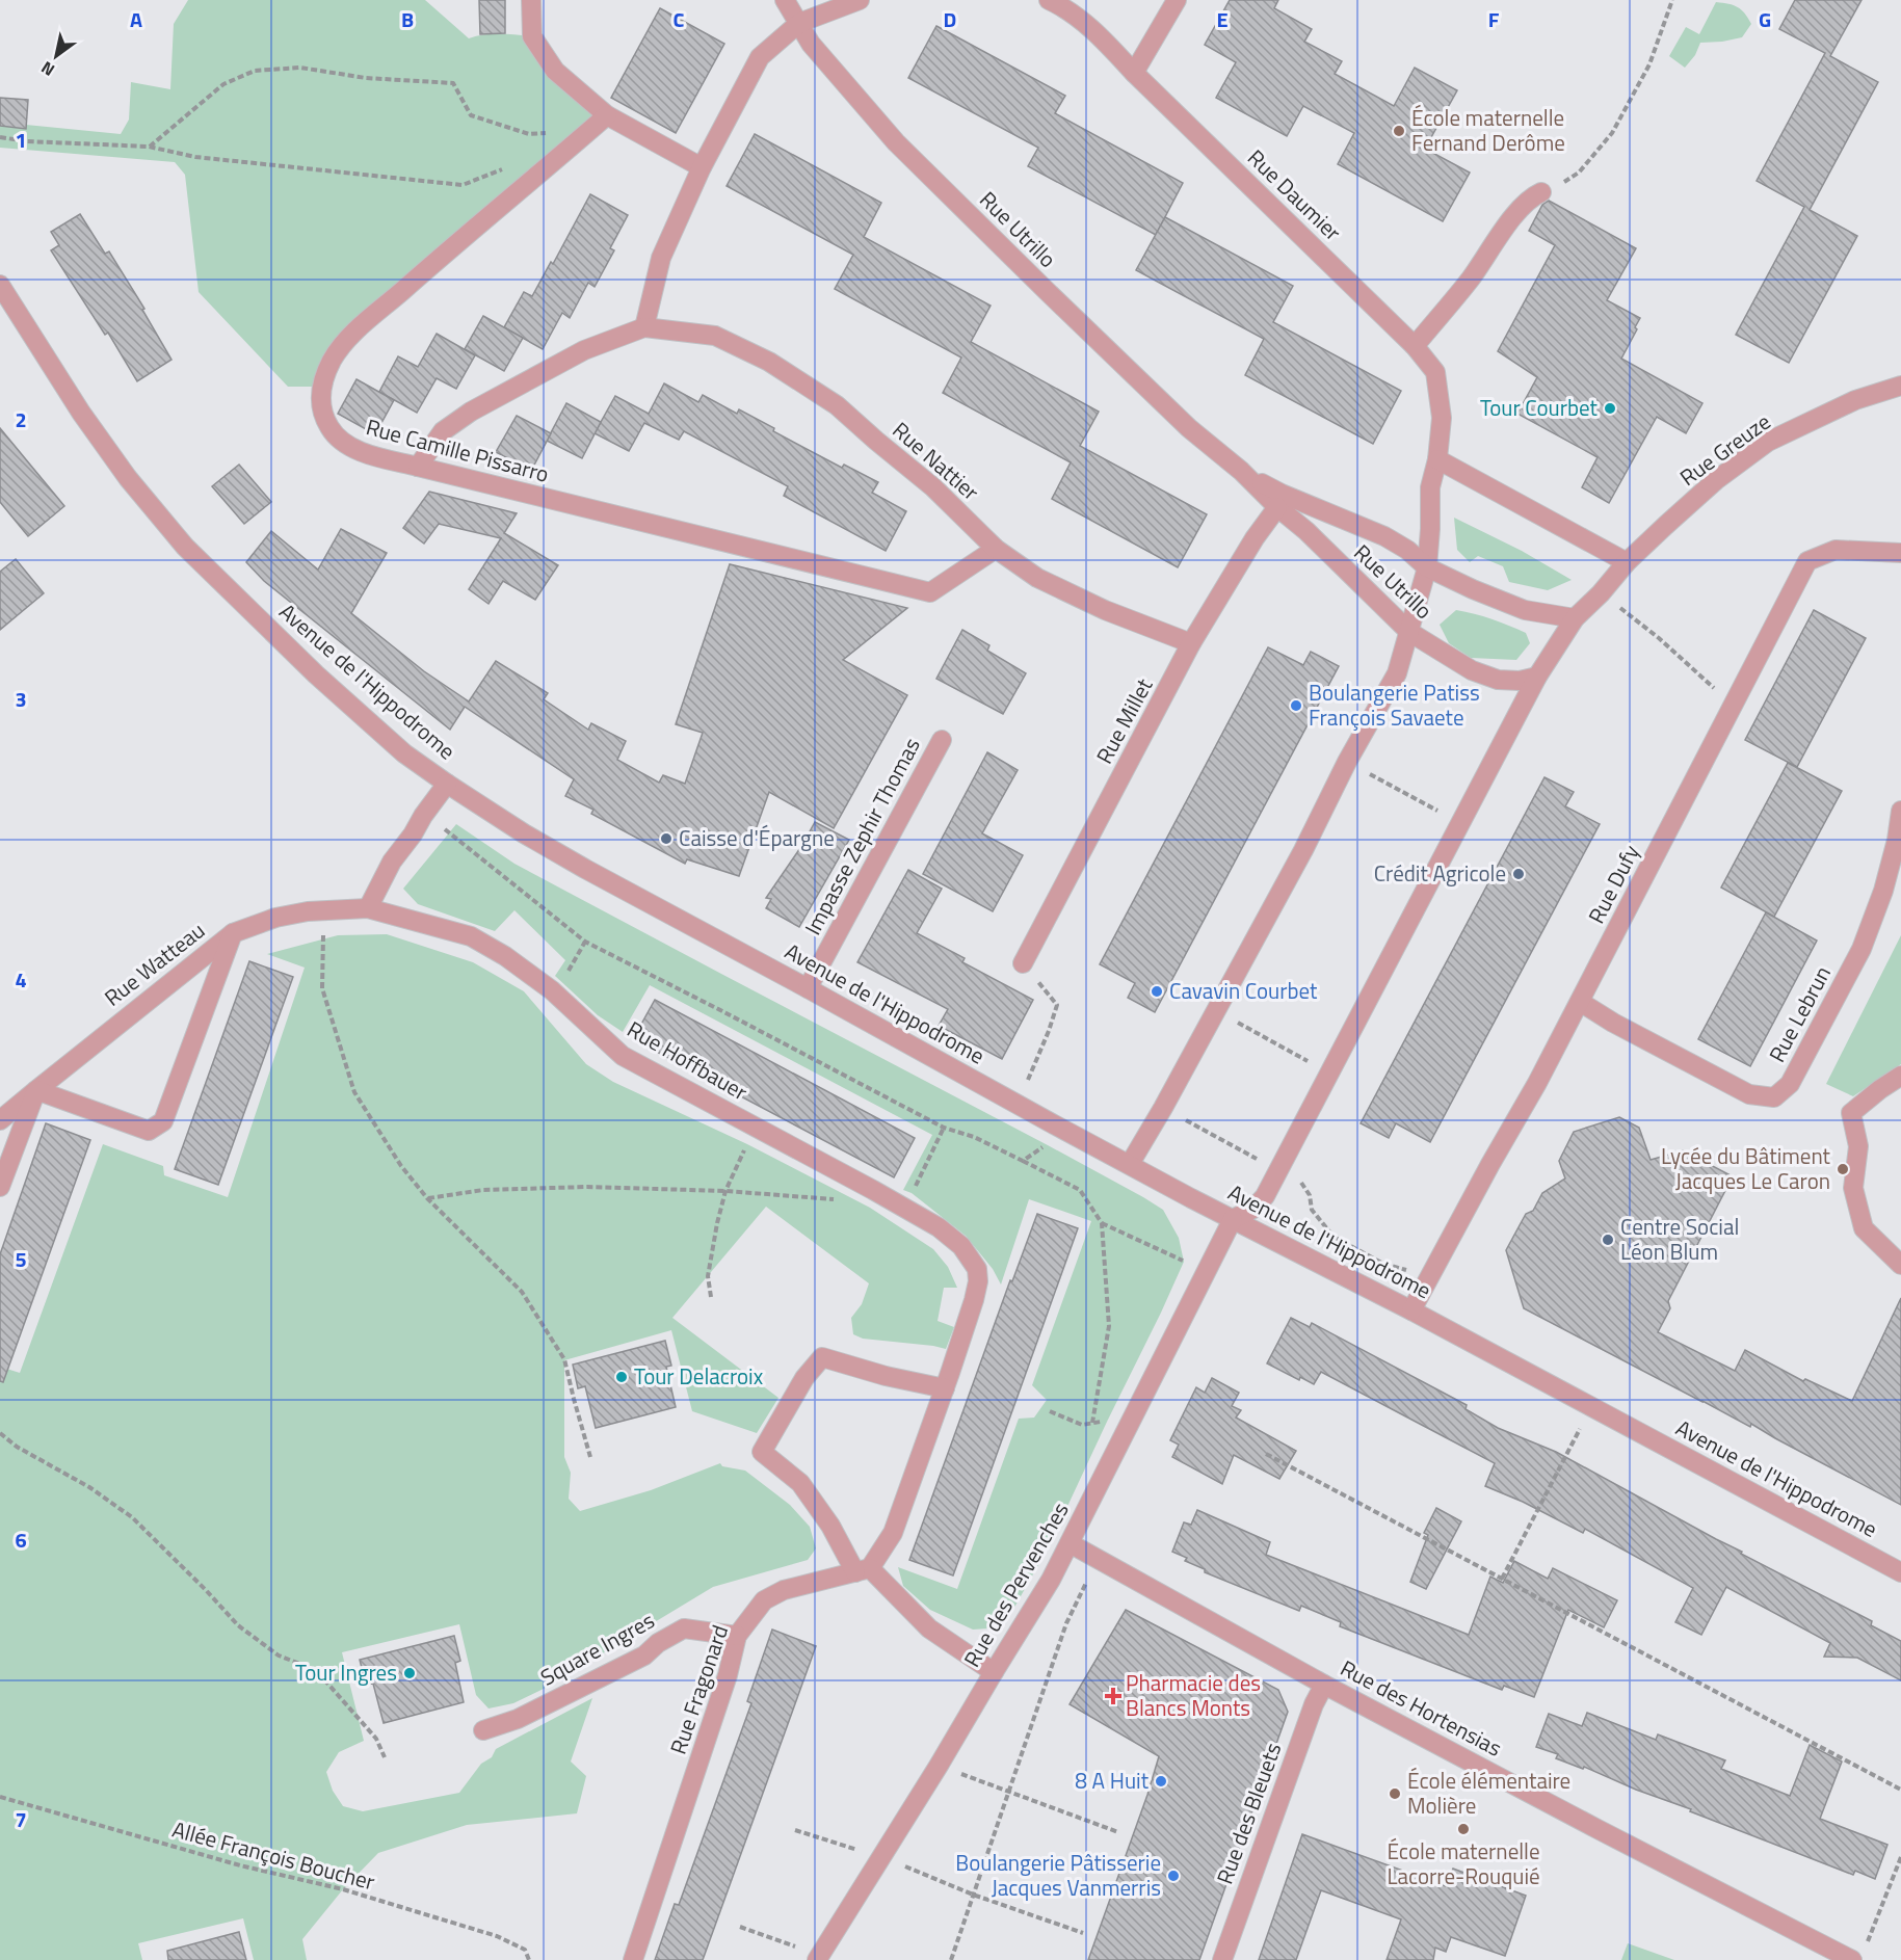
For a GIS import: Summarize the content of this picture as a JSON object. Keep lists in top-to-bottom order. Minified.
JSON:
{"streets":{"street":["Rue Daumier","Rue Utrillo","Rue Greuze","Rue Camille Pissarro","Rue Nattier","Avenue de l'Hippodrome","Rue Millet","Impasse Zephir Thomas","Rue Dufy","Rue Watteau","Rue Lebrun","Rue Hoffbauer","Rue des Pervenches","Square Ingres","Rue Fragonard","Rue des Hortensias","Rue des Bleuets"],"path":["Allée François Boucher"]},"crossings":[["Rue Daumier","Rue Utrillo"],["Rue Daumier","Avenue de l'Hippodrome"],["Rue Utrillo","Rue Greuze"],["Rue Utrillo","Rue Millet"],["Rue Greuze","Avenue de l'Hippodrome"],["Rue Greuze","Rue des Pervenches"],["Rue Camille Pissarro","Rue Nattier"],["Rue Nattier","Rue Millet"],["Avenue de l'Hippodrome","Impasse Zephir Thomas"],["Avenue de l'Hippodrome","Rue Dufy"],["Avenue de l'Hippodrome","Rue des Pervenches"],["Rue Dufy","Rue Lebrun"],["Rue Watteau","Rue Hoffbauer"],["Rue des Pervenches","Rue des Hortensias"],["Square Ingres","Rue Fragonard"],["Rue des Hortensias","Rue des Bleuets"]],"places":{"other":["École maternelle Fernand Derôme","Tour Courbet","Boulangerie Patiss François Savaete","Caisse d'Épargne","Crédit Agricole","Cavavin Courbet","Lycée du Bâtiment Jacques Le Caron","Centre Social Léon Blum","Tour Delacroix","Tour Ingres","8 A Huit","École élémentaire Molière","École maternelle Lacorre-Rouquié","Boulangerie Pâtisserie Jacques Vanmerris"],"health":["Pharmacie des Blancs Monts"]},"north":"bottom left","grid":{"columns":["A","B","C","D","E","F","G"],"rows":["1","2","3","4","5","6","7"]}}
